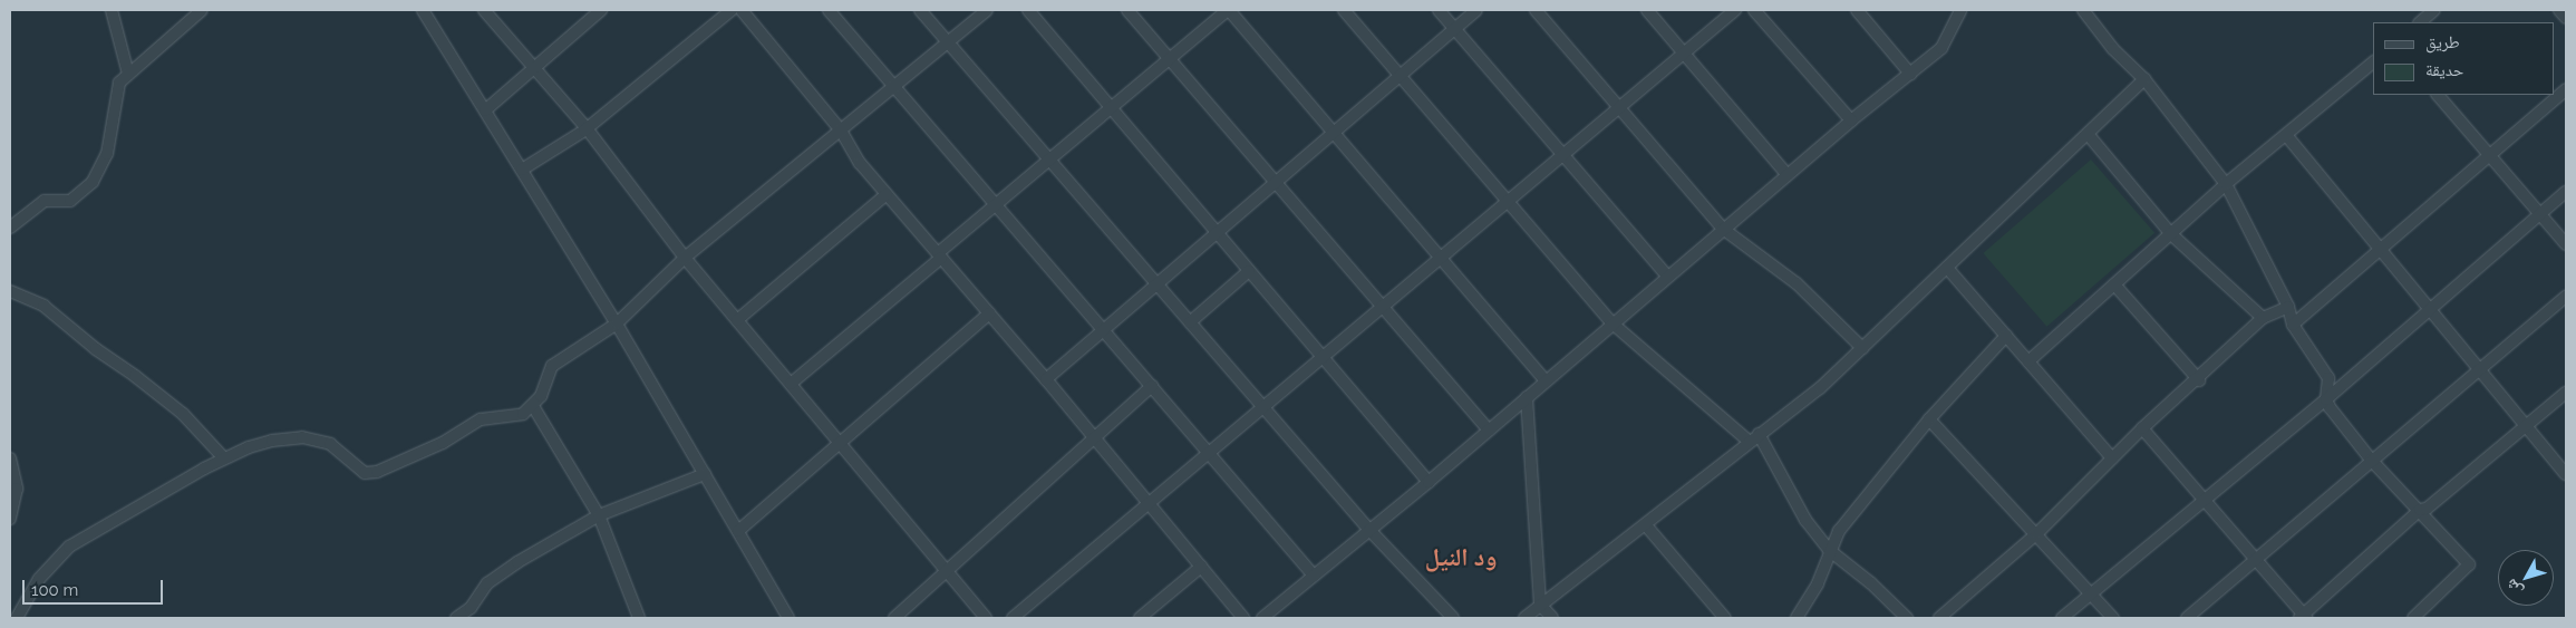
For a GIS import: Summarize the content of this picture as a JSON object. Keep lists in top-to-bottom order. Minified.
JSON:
{"districts":["ود النيل"],"legend":["طريق","حديقة"],"scale_bar":"100 m","north":"bottom left"}
